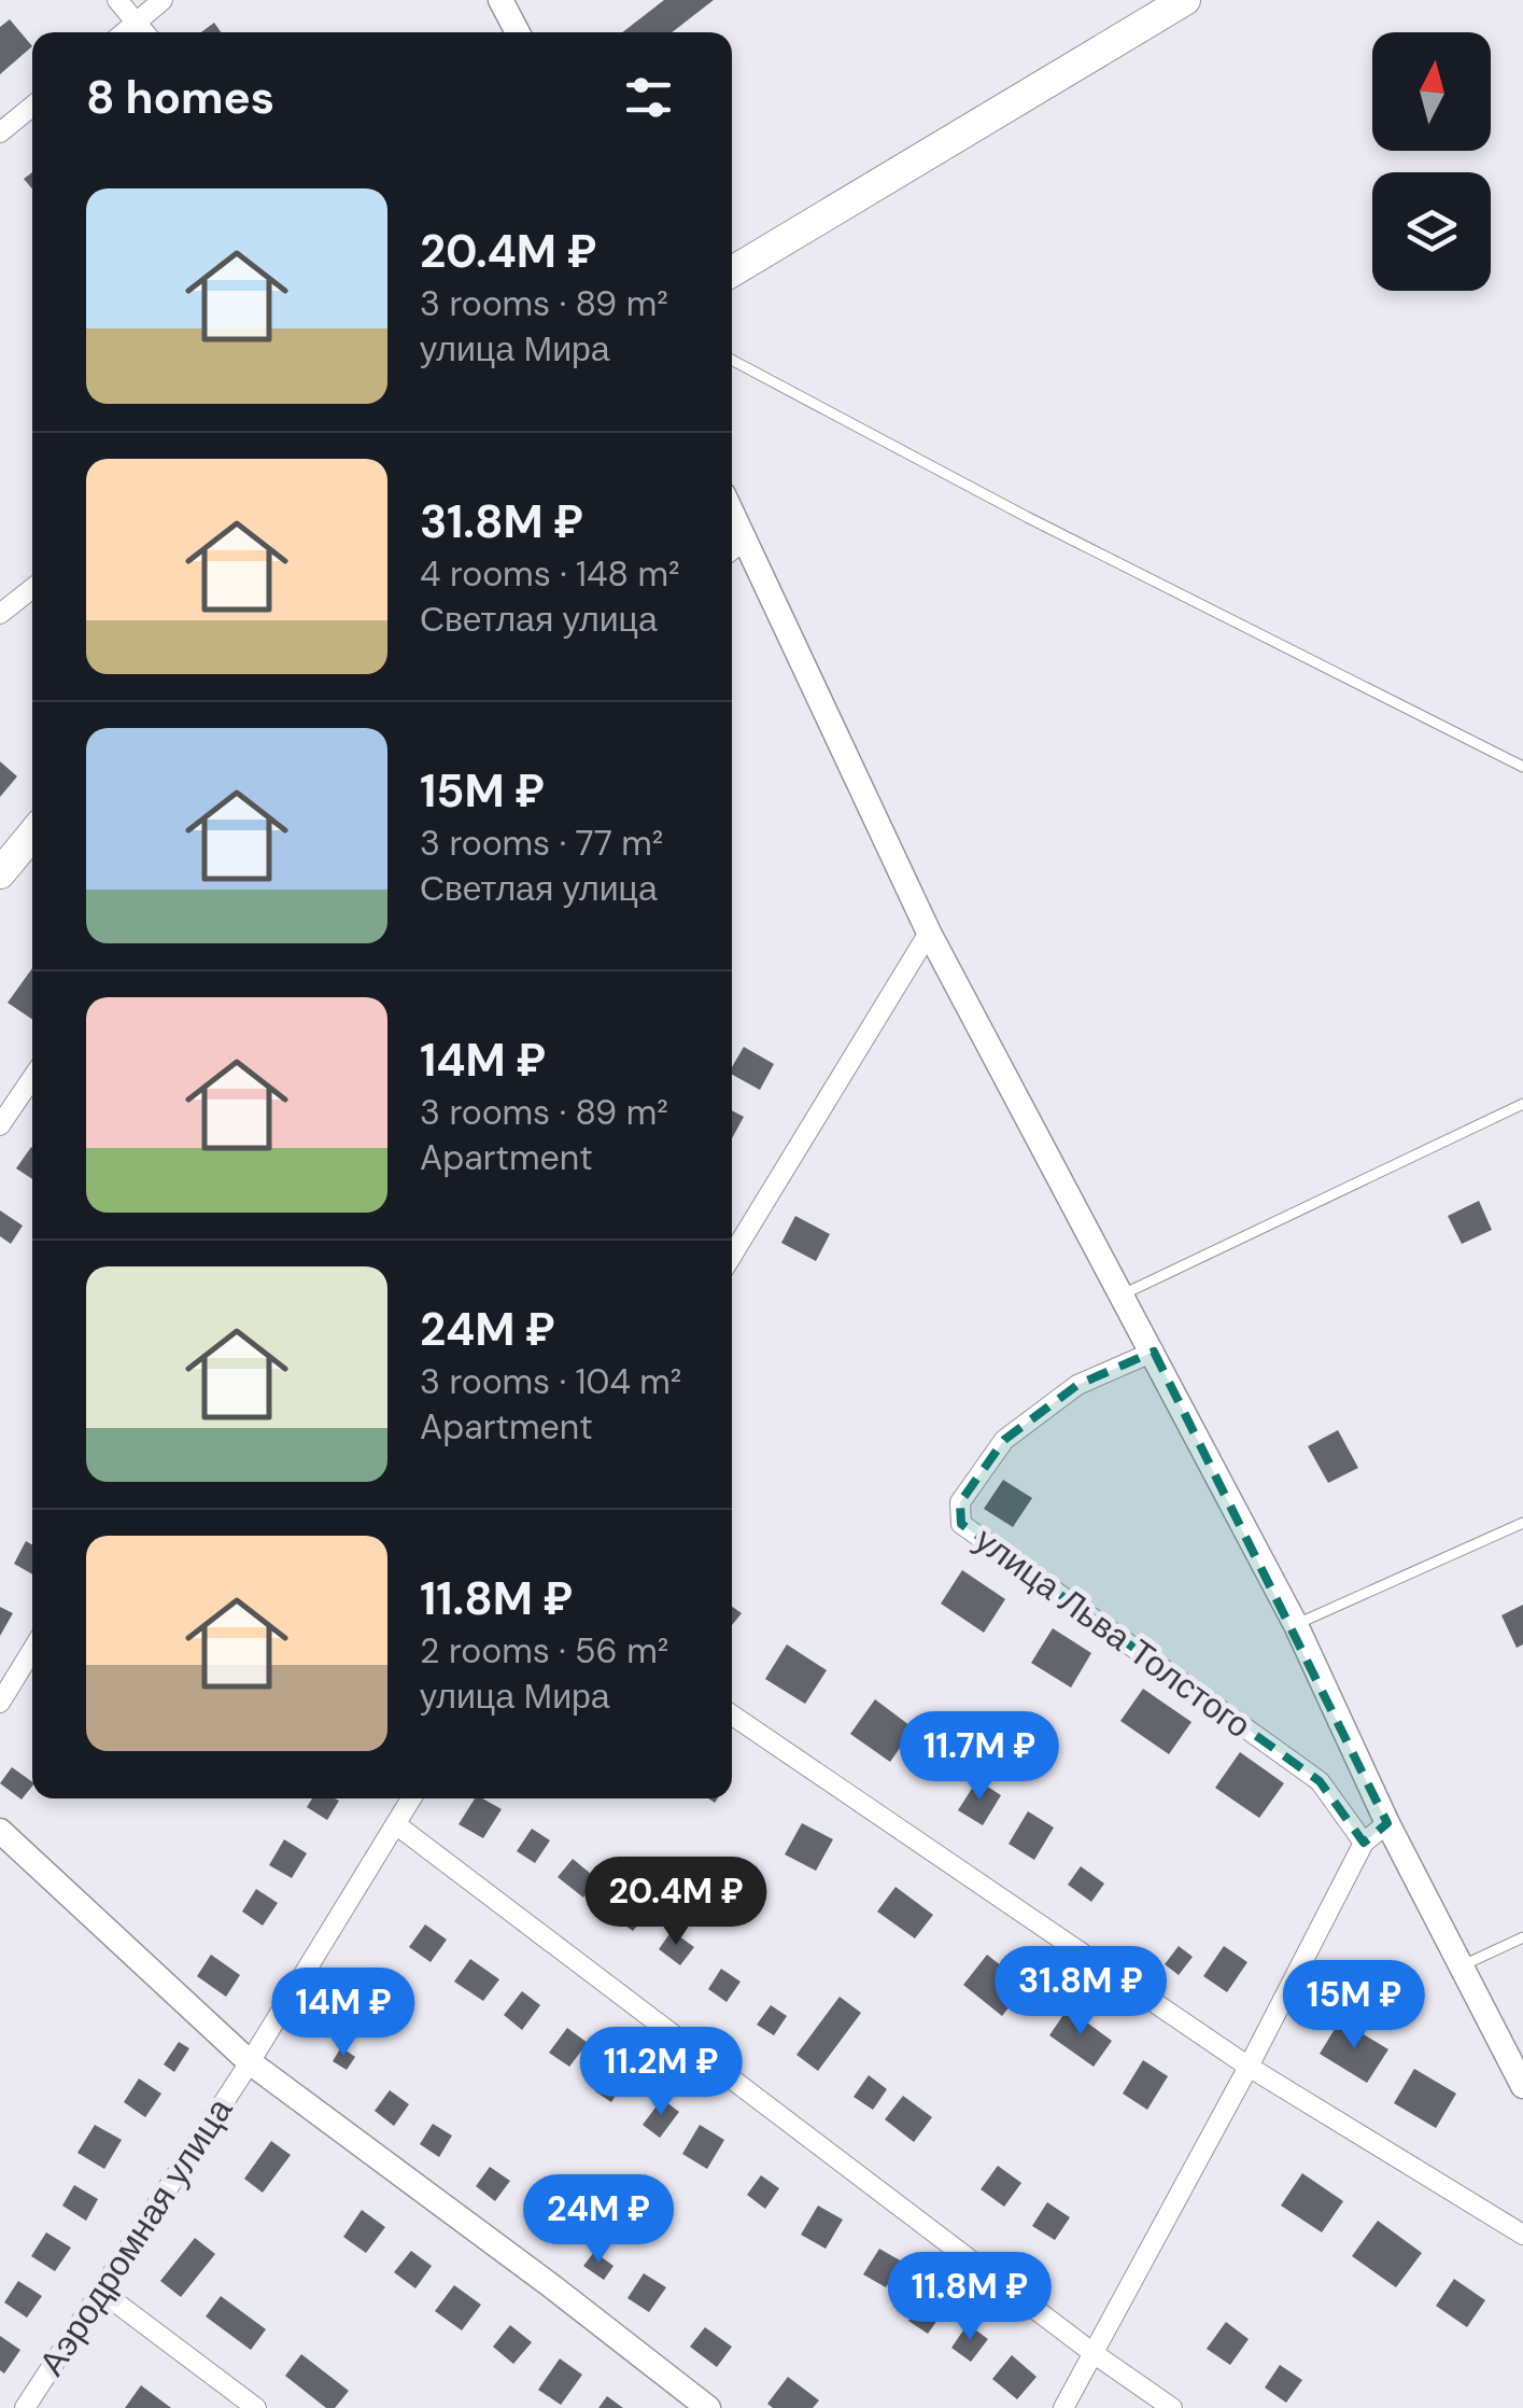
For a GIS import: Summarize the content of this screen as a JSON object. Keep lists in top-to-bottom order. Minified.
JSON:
{"streets":{"street":["улица Льва Толстого","Аэродромная улица"]},"north":"top","page":{"heading":"8 homes","list":[{"name":"20.4M ₽","note":"3 rooms · 89 m² · улица Мира"},{"name":"31.8M ₽","note":"4 rooms · 148 m² · Светлая улица"},{"name":"15M ₽","note":"3 rooms · 77 m² · Светлая улица"},{"name":"14M ₽","note":"3 rooms · 89 m² · Apartment"},{"name":"24M ₽","note":"3 rooms · 104 m² · Apartment"},{"name":"11.8M ₽","note":"2 rooms · 56 m² · улица Мира"}],"price":["11.7M ₽","20.4M ₽","31.8M ₽","15M ₽","14M ₽","11.2M ₽","24M ₽","11.8M ₽"]}}
